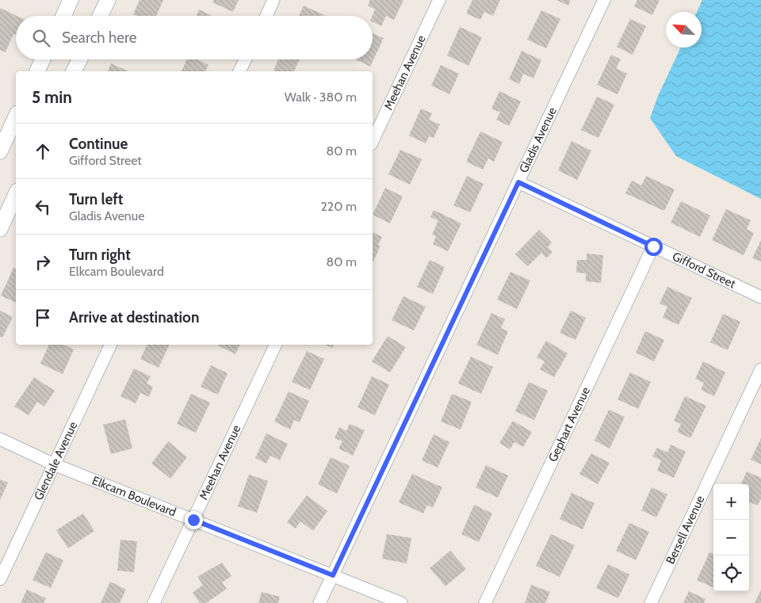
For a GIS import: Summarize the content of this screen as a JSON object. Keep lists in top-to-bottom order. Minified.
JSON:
{"streets":{"street":["Meehan Avenue","Gladis Avenue","Gifford Street","Gephart Avenue","Glendale Avenue","Elkcam Boulevard","Bersell Avenue"]},"crossings":[["Meehan Avenue","Elkcam Boulevard"],["Gladis Avenue","Gifford Street"],["Gladis Avenue","Elkcam Boulevard"],["Gifford Street","Gephart Avenue"],["Glendale Avenue","Elkcam Boulevard"]],"north":"top left","page":{"search":"Search here","heading":["5 min","Walk · 380 m"],"list":[["Continue","Gifford Street","80 m"],["Turn left","Gladis Avenue","220 m"],["Turn right","Elkcam Boulevard","80 m"],"Arrive at destination"],"map_buttons":["+","−"]}}
